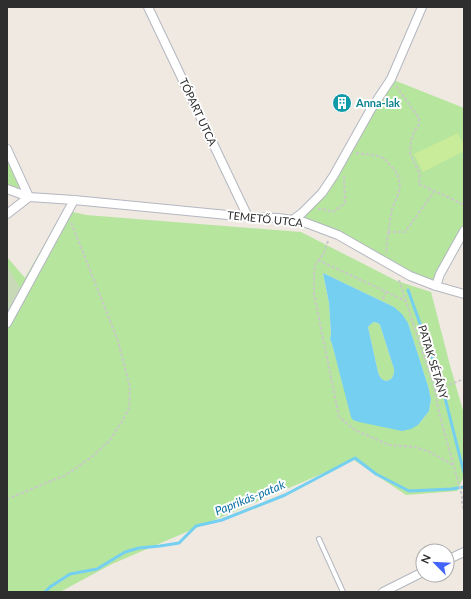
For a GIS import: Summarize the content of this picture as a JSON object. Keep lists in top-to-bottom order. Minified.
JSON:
{"streets":{"street":["TÓPART UTCA","TEMETŐ UTCA"],"path":["PATAK SÉTÁNY"]},"crossings":[["TÓPART UTCA","TEMETŐ UTCA"],["TEMETŐ UTCA","PATAK SÉTÁNY"]],"water":["Paprikás-patak"],"places":{"building":["Anna-lak"]},"north":"top left"}
